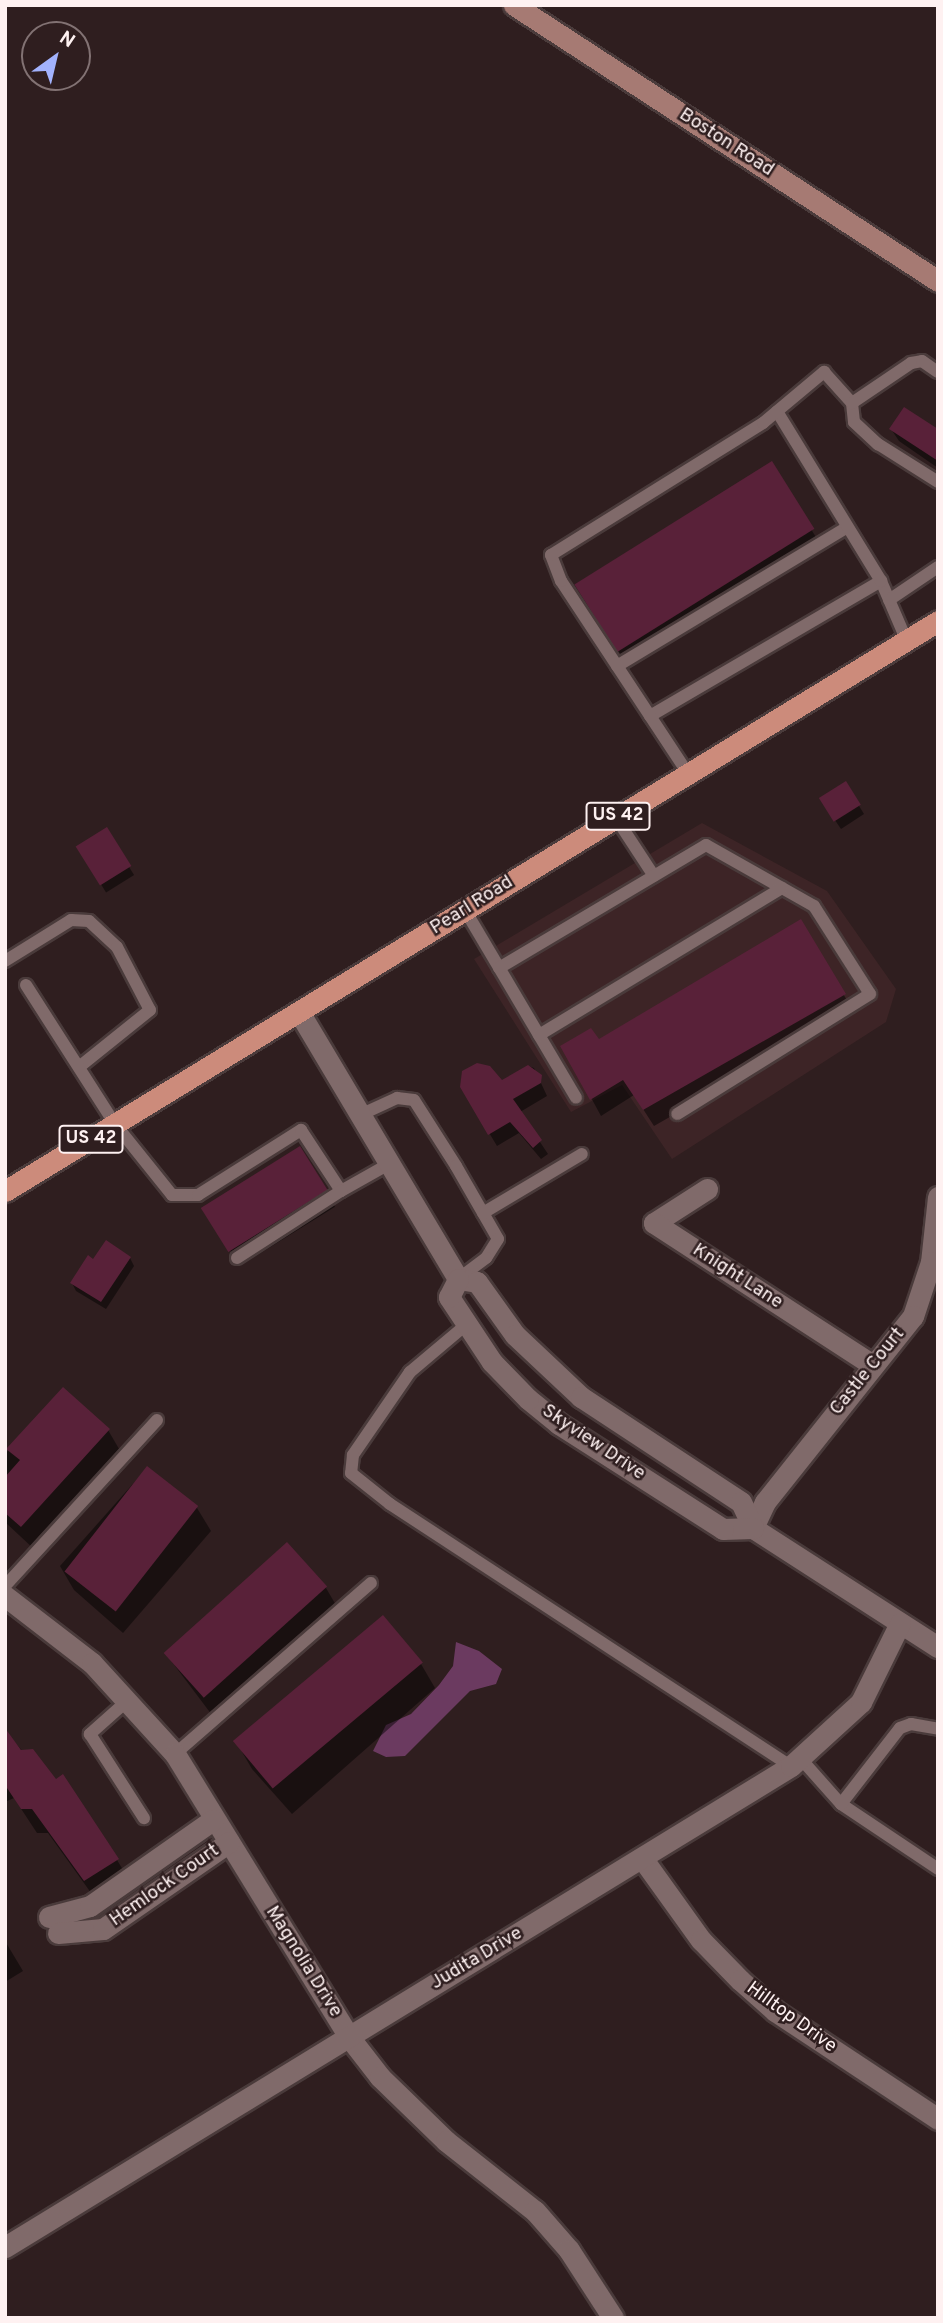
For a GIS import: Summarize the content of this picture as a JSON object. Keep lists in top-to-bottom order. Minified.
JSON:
{"streets":{"main road":["US 42","Pearl Road"],"street":["Boston Road","Knight Lane","Castle Court","Skyview Drive","Hemlock Court","Judita Drive","Magnolia Drive","Hilltop Drive"]},"crossings":[["Pearl Road","Skyview Drive"],["Knight Lane","Castle Court"],["Castle Court","Skyview Drive"],["Skyview Drive","Judita Drive"],["Hemlock Court","Magnolia Drive"],["Judita Drive","Magnolia Drive"],["Judita Drive","Hilltop Drive"]],"north":"top right"}
